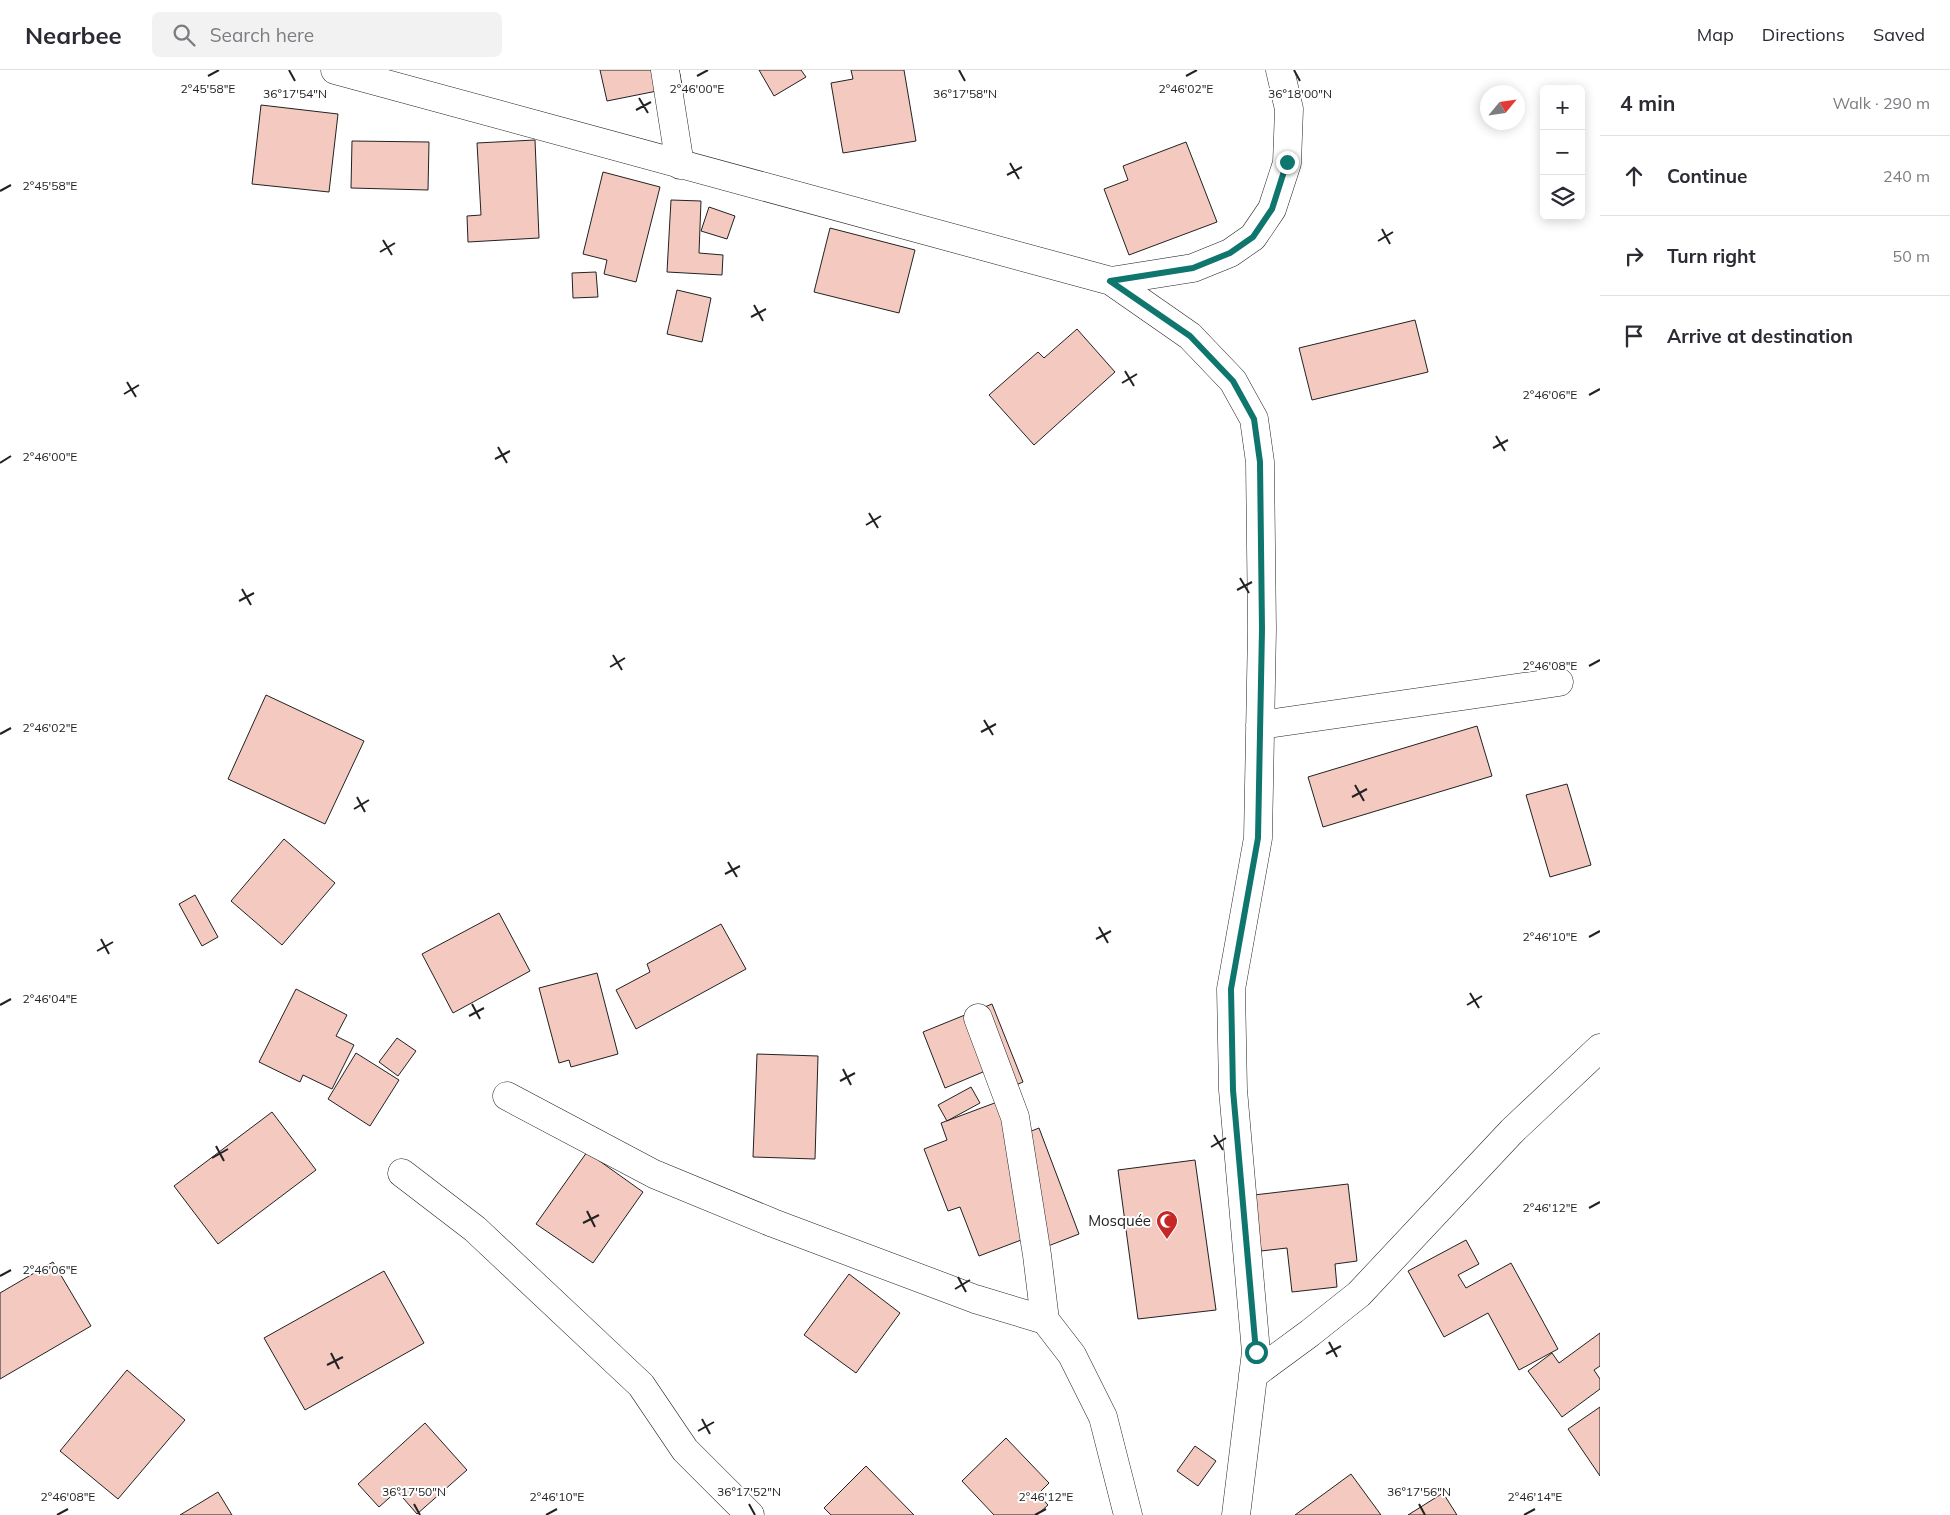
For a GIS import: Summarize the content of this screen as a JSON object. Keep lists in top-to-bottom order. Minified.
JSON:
{"places":{"mosque":["Mosquée"]},"north":"top right","page":{"header":"Nearbee","search":"Search here","nav":["Map","Directions","Saved"],"heading":["4 min","Walk · 290 m"],"map_buttons":["+","−"],"list":[["Continue","240 m"],["Turn right","50 m"],"Arrive at destination"]},"coordinates":["2°45'58\"E","2°46'00\"E","2°46'02\"E","36°17'54\"N","36°17'58\"N","36°18'00\"N","2°46'06\"E","2°46'08\"E","2°46'10\"E","2°46'04\"E","2°46'12\"E","36°17'50\"N","36°17'52\"N","36°17'56\"N","2°46'14\"E"]}
